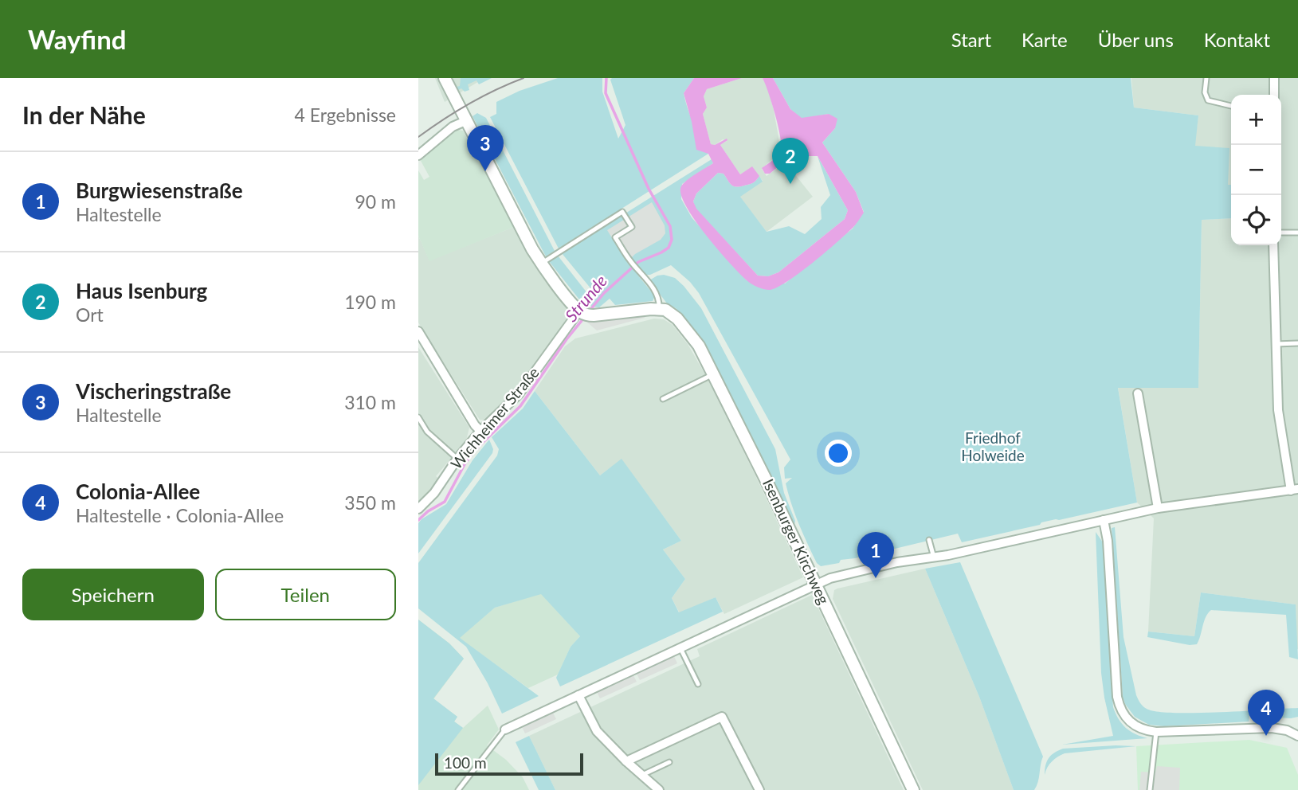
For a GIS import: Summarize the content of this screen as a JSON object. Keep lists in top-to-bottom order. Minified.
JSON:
{"streets":{"street":["Wichheimer Straße","Isenburger Kirchweg"]},"water":["Strunde"],"parks":["Friedhof Holweide"],"scale_bar":"100 m","page":{"header":"Wayfind","nav":["Start","Karte","Über uns","Kontakt"],"heading":["In der Nähe","4 Ergebnisse"],"map_buttons":["+","−"],"pins":["3","2","1","4"],"list":[{"mark":"1","name":"Burgwiesenstraße","note":"Haltestelle","value":"90 m"},{"mark":"2","name":"Haus Isenburg","note":"Ort","value":"190 m"},{"mark":"3","name":"Vischeringstraße","note":"Haltestelle","value":"310 m"},{"mark":"4","name":"Colonia-Allee","note":"Haltestelle · Colonia-Allee","value":"350 m"}],"buttons":["Speichern","Teilen"],"scale":"100 m"}}
